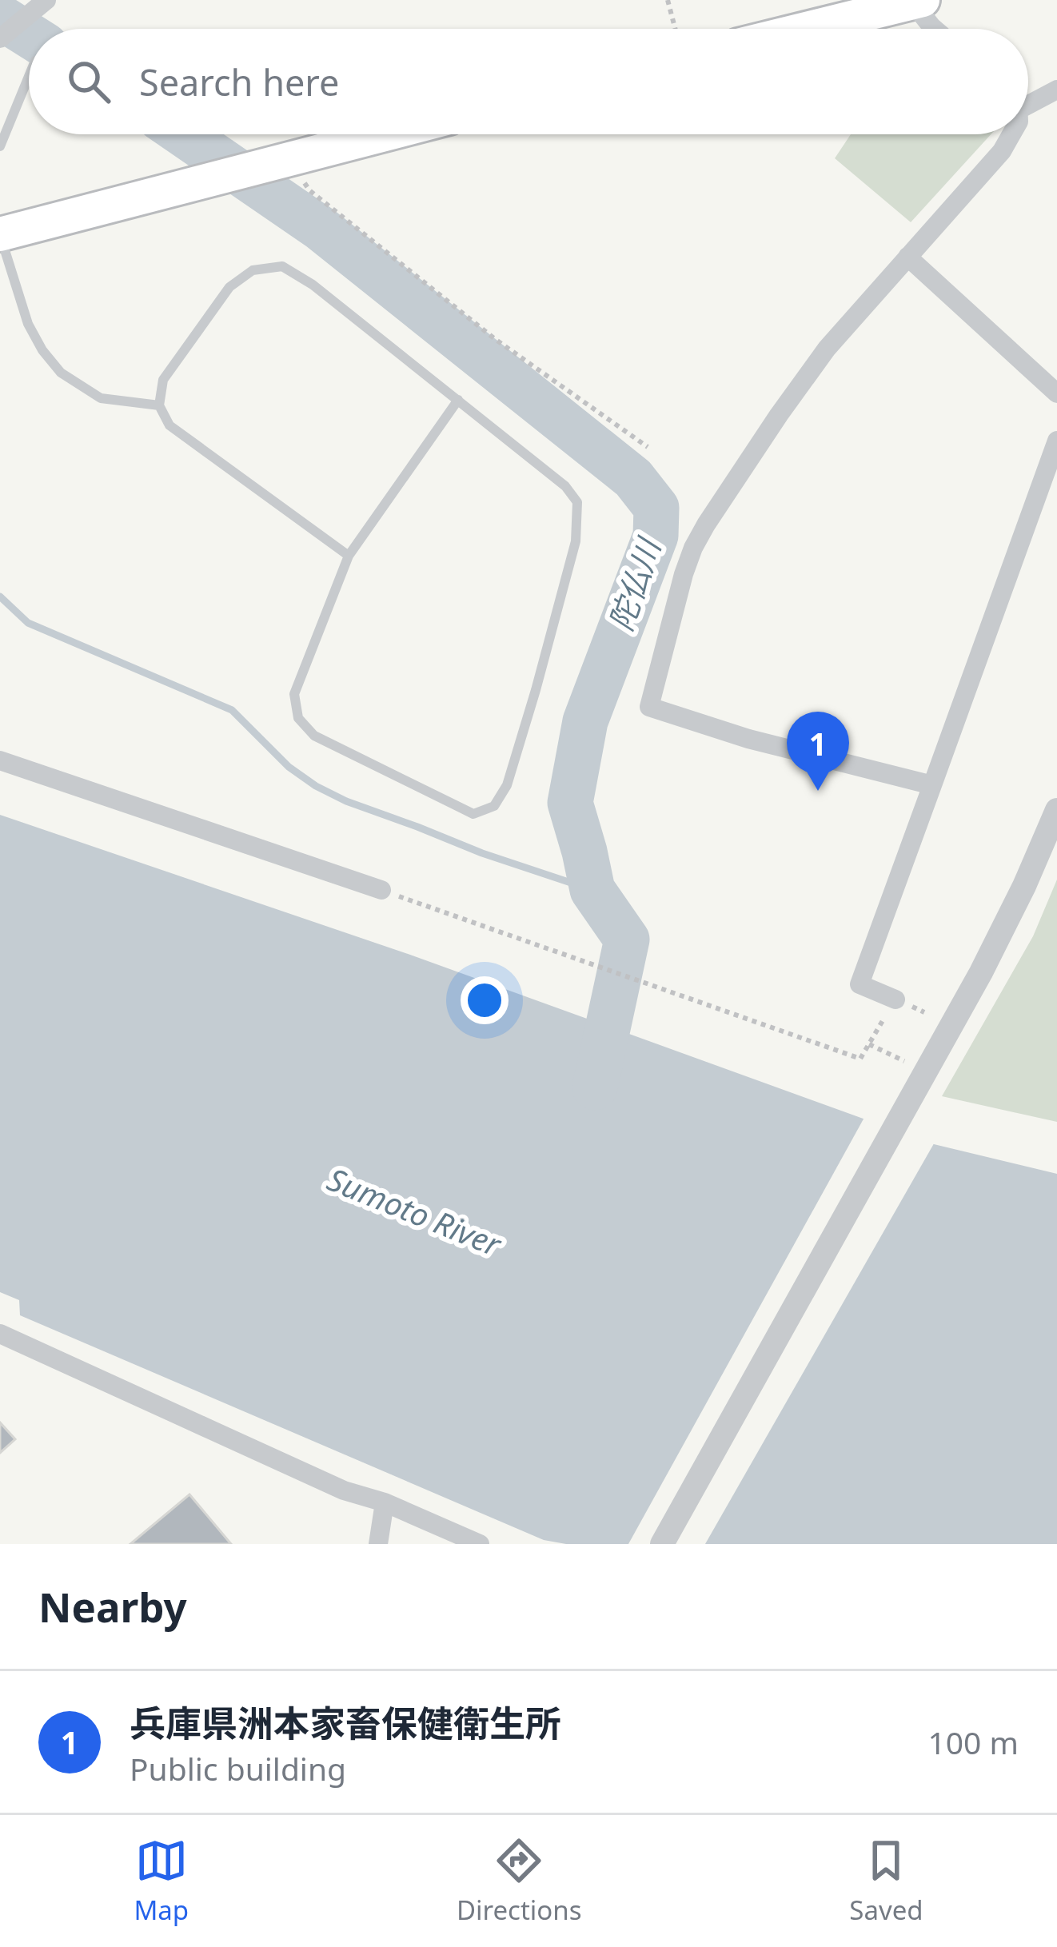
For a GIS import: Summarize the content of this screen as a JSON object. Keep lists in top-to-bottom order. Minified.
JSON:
{"water":["陀仏川","Sumoto River"],"page":{"search":"Search here","pins":"1","heading":"Nearby","list":[{"mark":"1","name":"兵庫県洲本家畜保健衛生所","note":"Public building","value":"100 m"}],"nav":["Map","Directions","Saved"]}}
